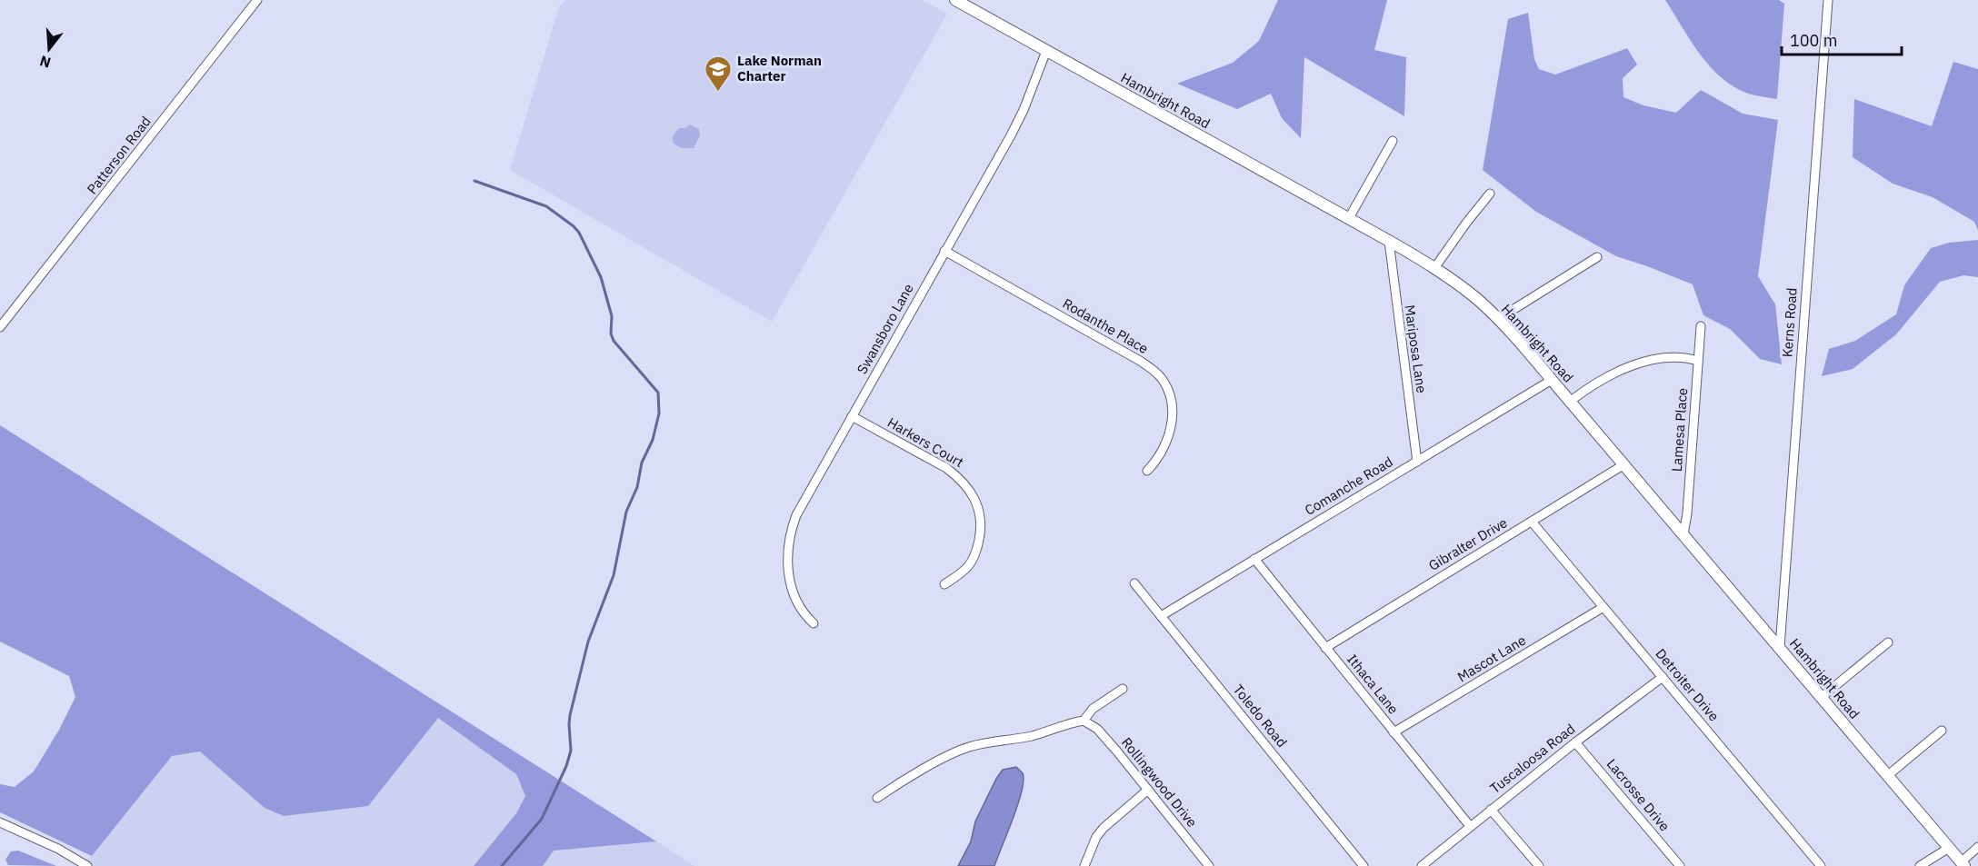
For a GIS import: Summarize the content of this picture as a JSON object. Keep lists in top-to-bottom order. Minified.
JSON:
{"streets":{"main road":["Hambright Road"],"street":["Patterson Road","Kerns Road","Rodanthe Place","Swansboro Lane","Mariposa Lane","Lamesa Place","Harkers Court","Comanche Road","Gibralter Drive","Mascot Lane","Ithaca Lane","Detroiter Drive","Toledo Road","Tuscaloosa Road","Rollingwood Drive","Lacrosse Drive"]},"crossings":[["Hambright Road","Kerns Road"],["Hambright Road","Swansboro Lane"],["Hambright Road","Mariposa Lane"],["Hambright Road","Lamesa Place"],["Hambright Road","Comanche Road"],["Hambright Road","Gibralter Drive"],["Rodanthe Place","Swansboro Lane"],["Swansboro Lane","Harkers Court"],["Mariposa Lane","Comanche Road"],["Comanche Road","Ithaca Lane"],["Comanche Road","Toledo Road"],["Gibralter Drive","Ithaca Lane"],["Gibralter Drive","Detroiter Drive"],["Mascot Lane","Ithaca Lane"],["Mascot Lane","Detroiter Drive"],["Ithaca Lane","Tuscaloosa Road"],["Detroiter Drive","Tuscaloosa Road"],["Tuscaloosa Road","Lacrosse Drive"]],"places":{"school or university":["Lake Norman Charter"]},"scale_bar":"100 m","north":"bottom"}
